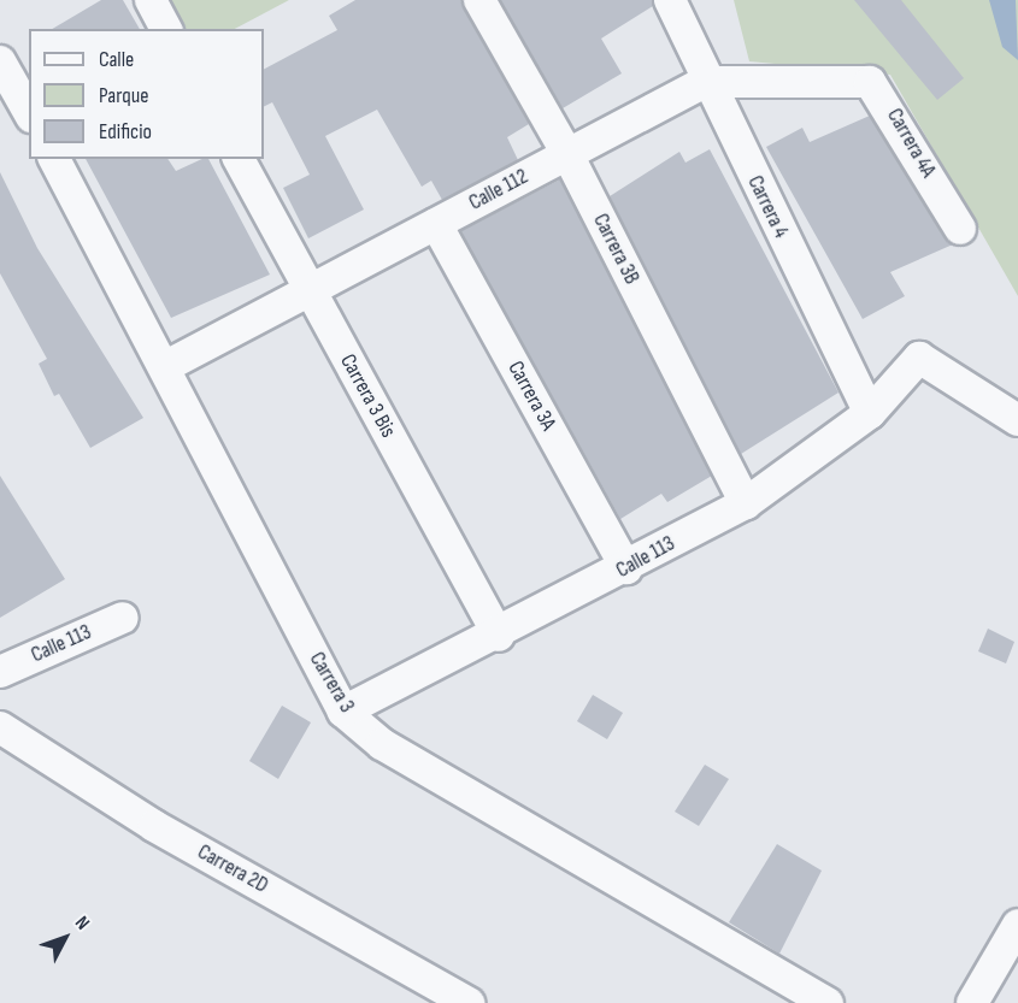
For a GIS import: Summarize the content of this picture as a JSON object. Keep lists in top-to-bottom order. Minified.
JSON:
{"streets":{"street":["Carrera 4A","Calle 112","Carrera 4","Carrera 3B","Carrera 3 Bis","Carrera 3A","Calle 113","Carrera 3","Carrera 2D"]},"crossings":[["Carrera 4A","Calle 112"],["Calle 112","Carrera 4"],["Calle 112","Carrera 3B"],["Calle 112","Carrera 3 Bis"],["Calle 112","Carrera 3A"],["Calle 112","Carrera 3"],["Carrera 4","Calle 113"],["Carrera 3B","Calle 113"],["Carrera 3 Bis","Calle 113"],["Carrera 3A","Calle 113"],["Calle 113","Carrera 3"]],"legend":["Calle","Parque","Edificio"],"north":"top right"}
